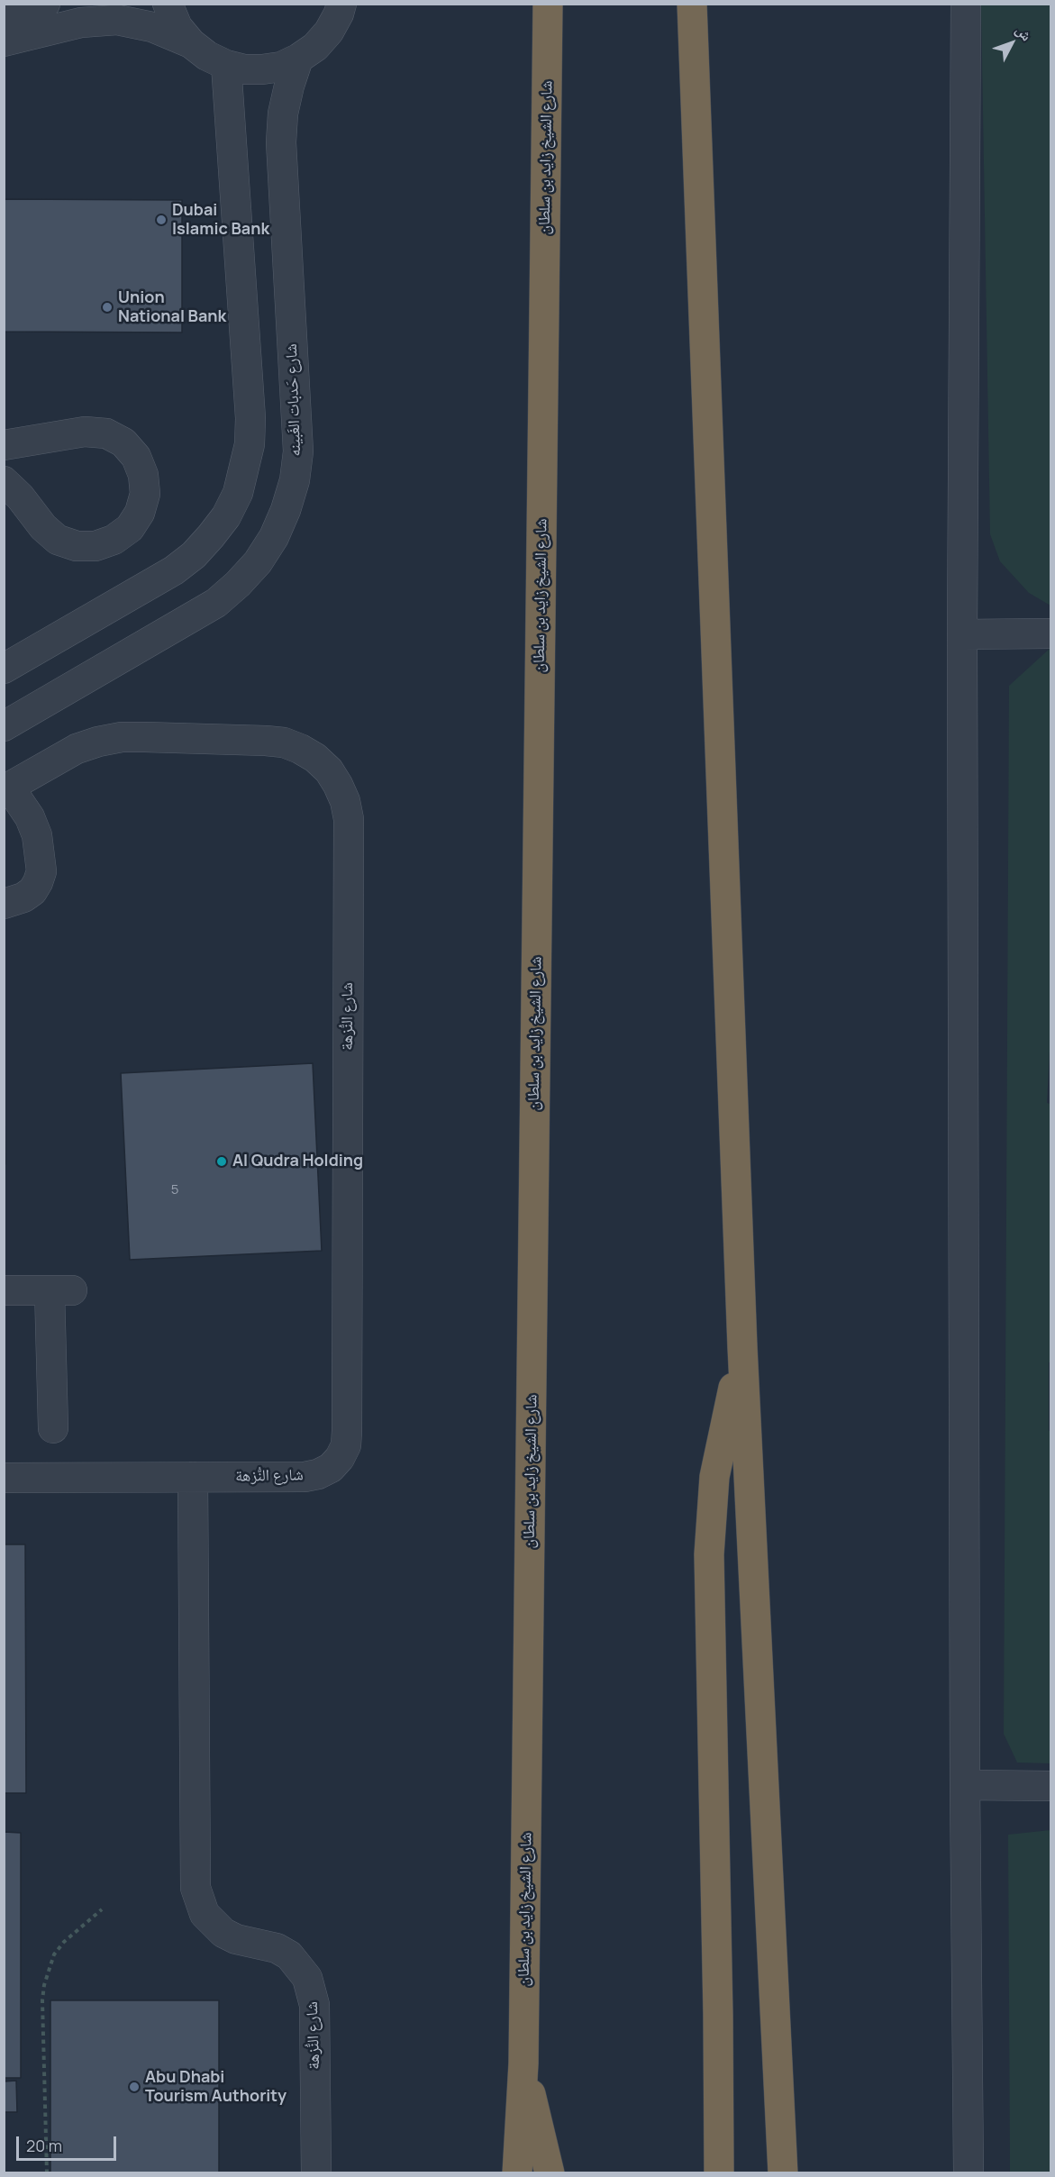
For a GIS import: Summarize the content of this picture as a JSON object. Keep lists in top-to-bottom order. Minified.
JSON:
{"streets":{"highway":["شارع الشيخ زايد بن سلطان"],"street":["شارع حَدبات الغَبينه","شارع النُّزهة"]},"places":["Dubai Islamic Bank","Union National Bank","Al Qudra Holding","Abu Dhabi Tourism Authority"],"house_numbers":["5"],"scale_bar":"20 m","north":"top right"}
